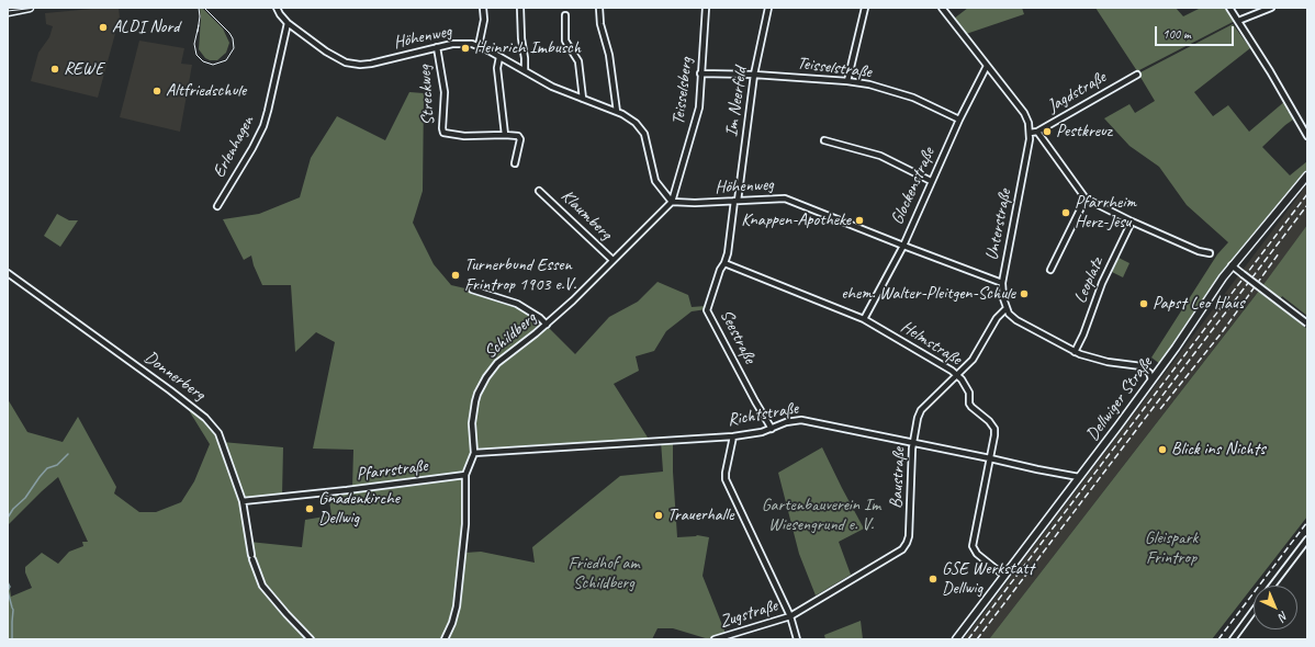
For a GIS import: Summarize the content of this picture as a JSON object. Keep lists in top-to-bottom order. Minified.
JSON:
{"streets":{"main road":["Dellwiger Straße"],"street":["Höhenweg","Teisselstraße","Teisselsberg","Jagdstraße","Streckweg","Im Neerfeld","Erlenhagen","Glockenstraße","Klaumberg","Unterstraße","Leoplatz","Schildberg","Seestraße","Helmstraße","Donnerberg","Richtstraße","Pfarrstraße","Baustraße","Zugstraße"]},"crossings":[["Höhenweg","Teisselsberg"],["Höhenweg","Streckweg"],["Höhenweg","Im Neerfeld"],["Höhenweg","Erlenhagen"],["Höhenweg","Glockenstraße"],["Höhenweg","Unterstraße"],["Höhenweg","Schildberg"],["Höhenweg","Seestraße"],["Teisselstraße","Teisselsberg"],["Teisselstraße","Im Neerfeld"],["Teisselstraße","Glockenstraße"],["Teisselsberg","Schildberg"],["Jagdstraße","Unterstraße"],["Im Neerfeld","Seestraße"],["Glockenstraße","Unterstraße"],["Glockenstraße","Helmstraße"],["Klaumberg","Schildberg"],["Unterstraße","Baustraße"],["Schildberg","Richtstraße"],["Schildberg","Pfarrstraße"],["Seestraße","Helmstraße"],["Seestraße","Richtstraße"],["Helmstraße","Dellwiger Straße"],["Helmstraße","Richtstraße"],["Helmstraße","Baustraße"],["Donnerberg","Pfarrstraße"],["Dellwiger Straße","Richtstraße"],["Richtstraße","Baustraße"],["Baustraße","Zugstraße"]],"parks":["Gartenbauverein Im Wiesengrund e. V.","Gleispark Frintrop","Friedhof am Schildberg"],"places":["ALDI Nord","Heinrich Imbusch","REWE","Altfriedschule","Pestkreuz","Pfarrheim Herz-Jesu","Knappen-Apotheke","Turnerbund Essen Frintrop 1903 e.V.","ehem. Walter-Pleitgen-Schule","Papst Leo Haus","Blick ins Nichts","Gnadenkirche Dellwig","Trauerhalle","GSE Werkstatt Dellwig"],"scale_bar":"100 m","north":"bottom right"}
